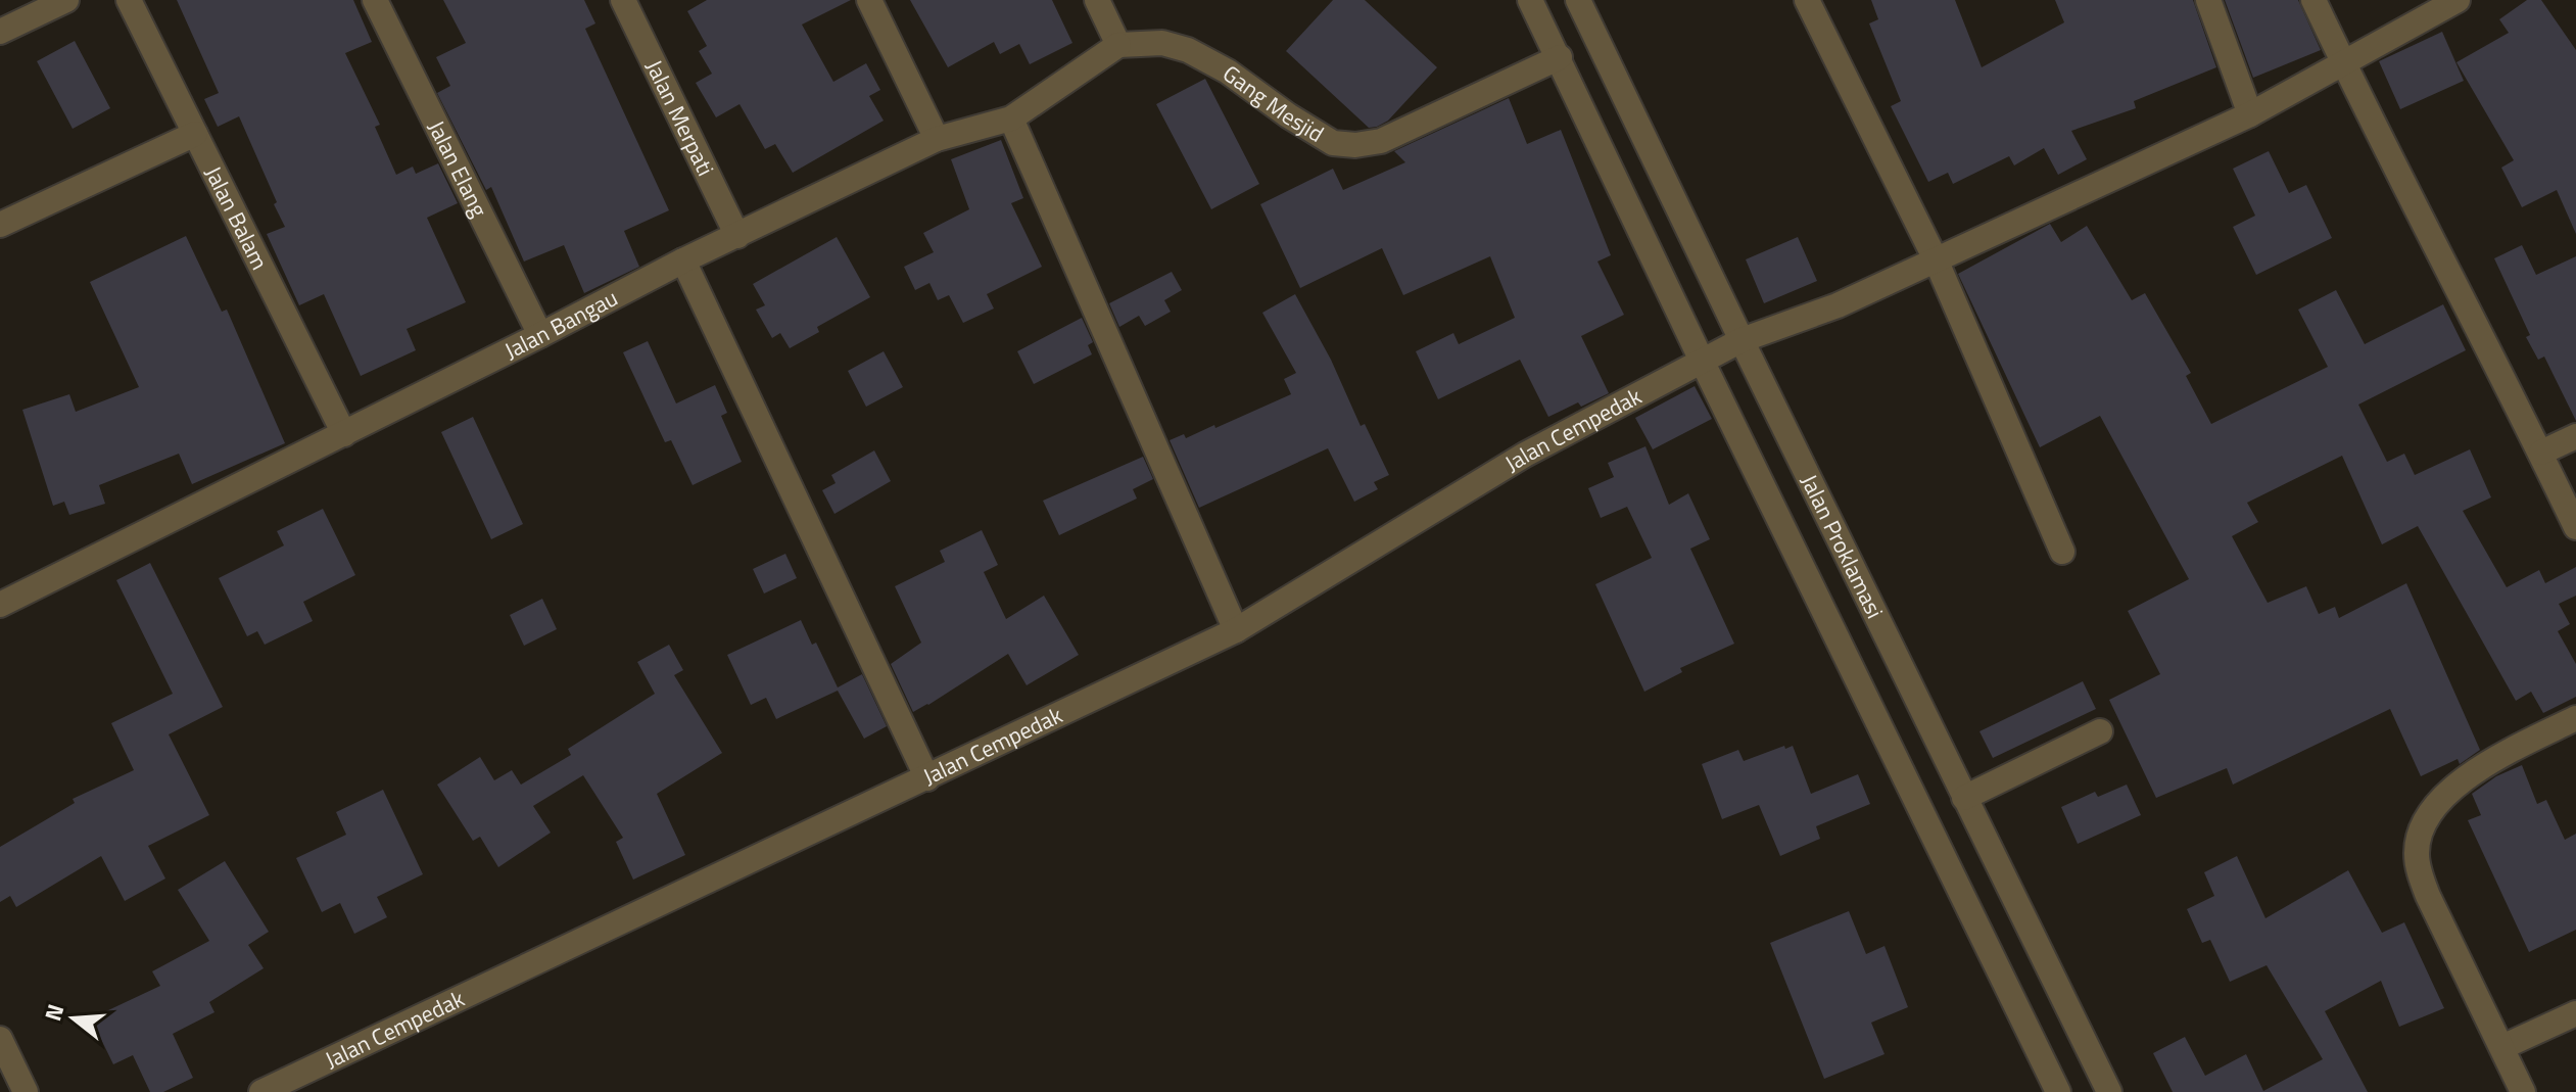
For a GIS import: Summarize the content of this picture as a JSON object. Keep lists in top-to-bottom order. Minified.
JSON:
{"streets":{"street":["Gang Mesjid","Jalan Merpati","Jalan Elang","Jalan Balam","Jalan Bangau","Jalan Cempedak","Jalan Proklamasi"]},"crossings":[["Gang Mesjid","Jalan Bangau"],["Gang Mesjid","Jalan Proklamasi"],["Jalan Merpati","Jalan Bangau"],["Jalan Elang","Jalan Bangau"],["Jalan Balam","Jalan Bangau"],["Jalan Cempedak","Jalan Proklamasi"]],"north":"left"}
